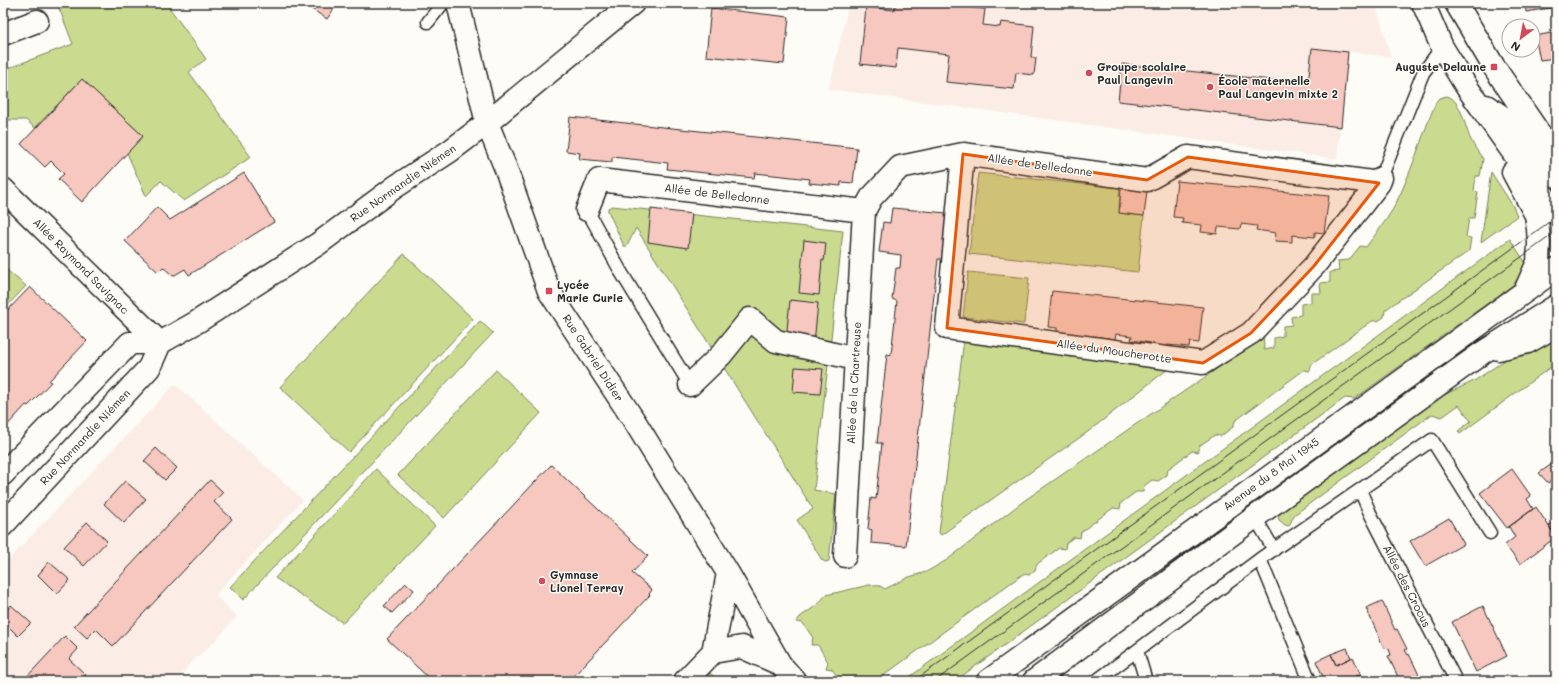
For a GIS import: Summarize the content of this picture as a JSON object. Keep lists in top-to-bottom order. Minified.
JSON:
{"streets":{"street":["Allée de Belledonne","Rue Normandie Niémen","Allée Raymond Savignac","Allée du Moucherotte","Rue Gabriel Didier","Allée de la Chartreuse","Avenue du 8 Mai 1945"],"lane":["Allée des Crocus"]},"crossings":[["Allée de Belledonne","Allée du Moucherotte"],["Allée de Belledonne","Allée de la Chartreuse"],["Rue Normandie Niémen","Allée Raymond Savignac"],["Rue Normandie Niémen","Rue Gabriel Didier"]],"places":{"transit":["Auguste Delaune","Lycée Marie Curie"],"other":["Groupe scolaire Paul Langevin","École maternelle Paul Langevin mixte 2","Gymnase Lionel Terray"]},"north":"bottom left"}
